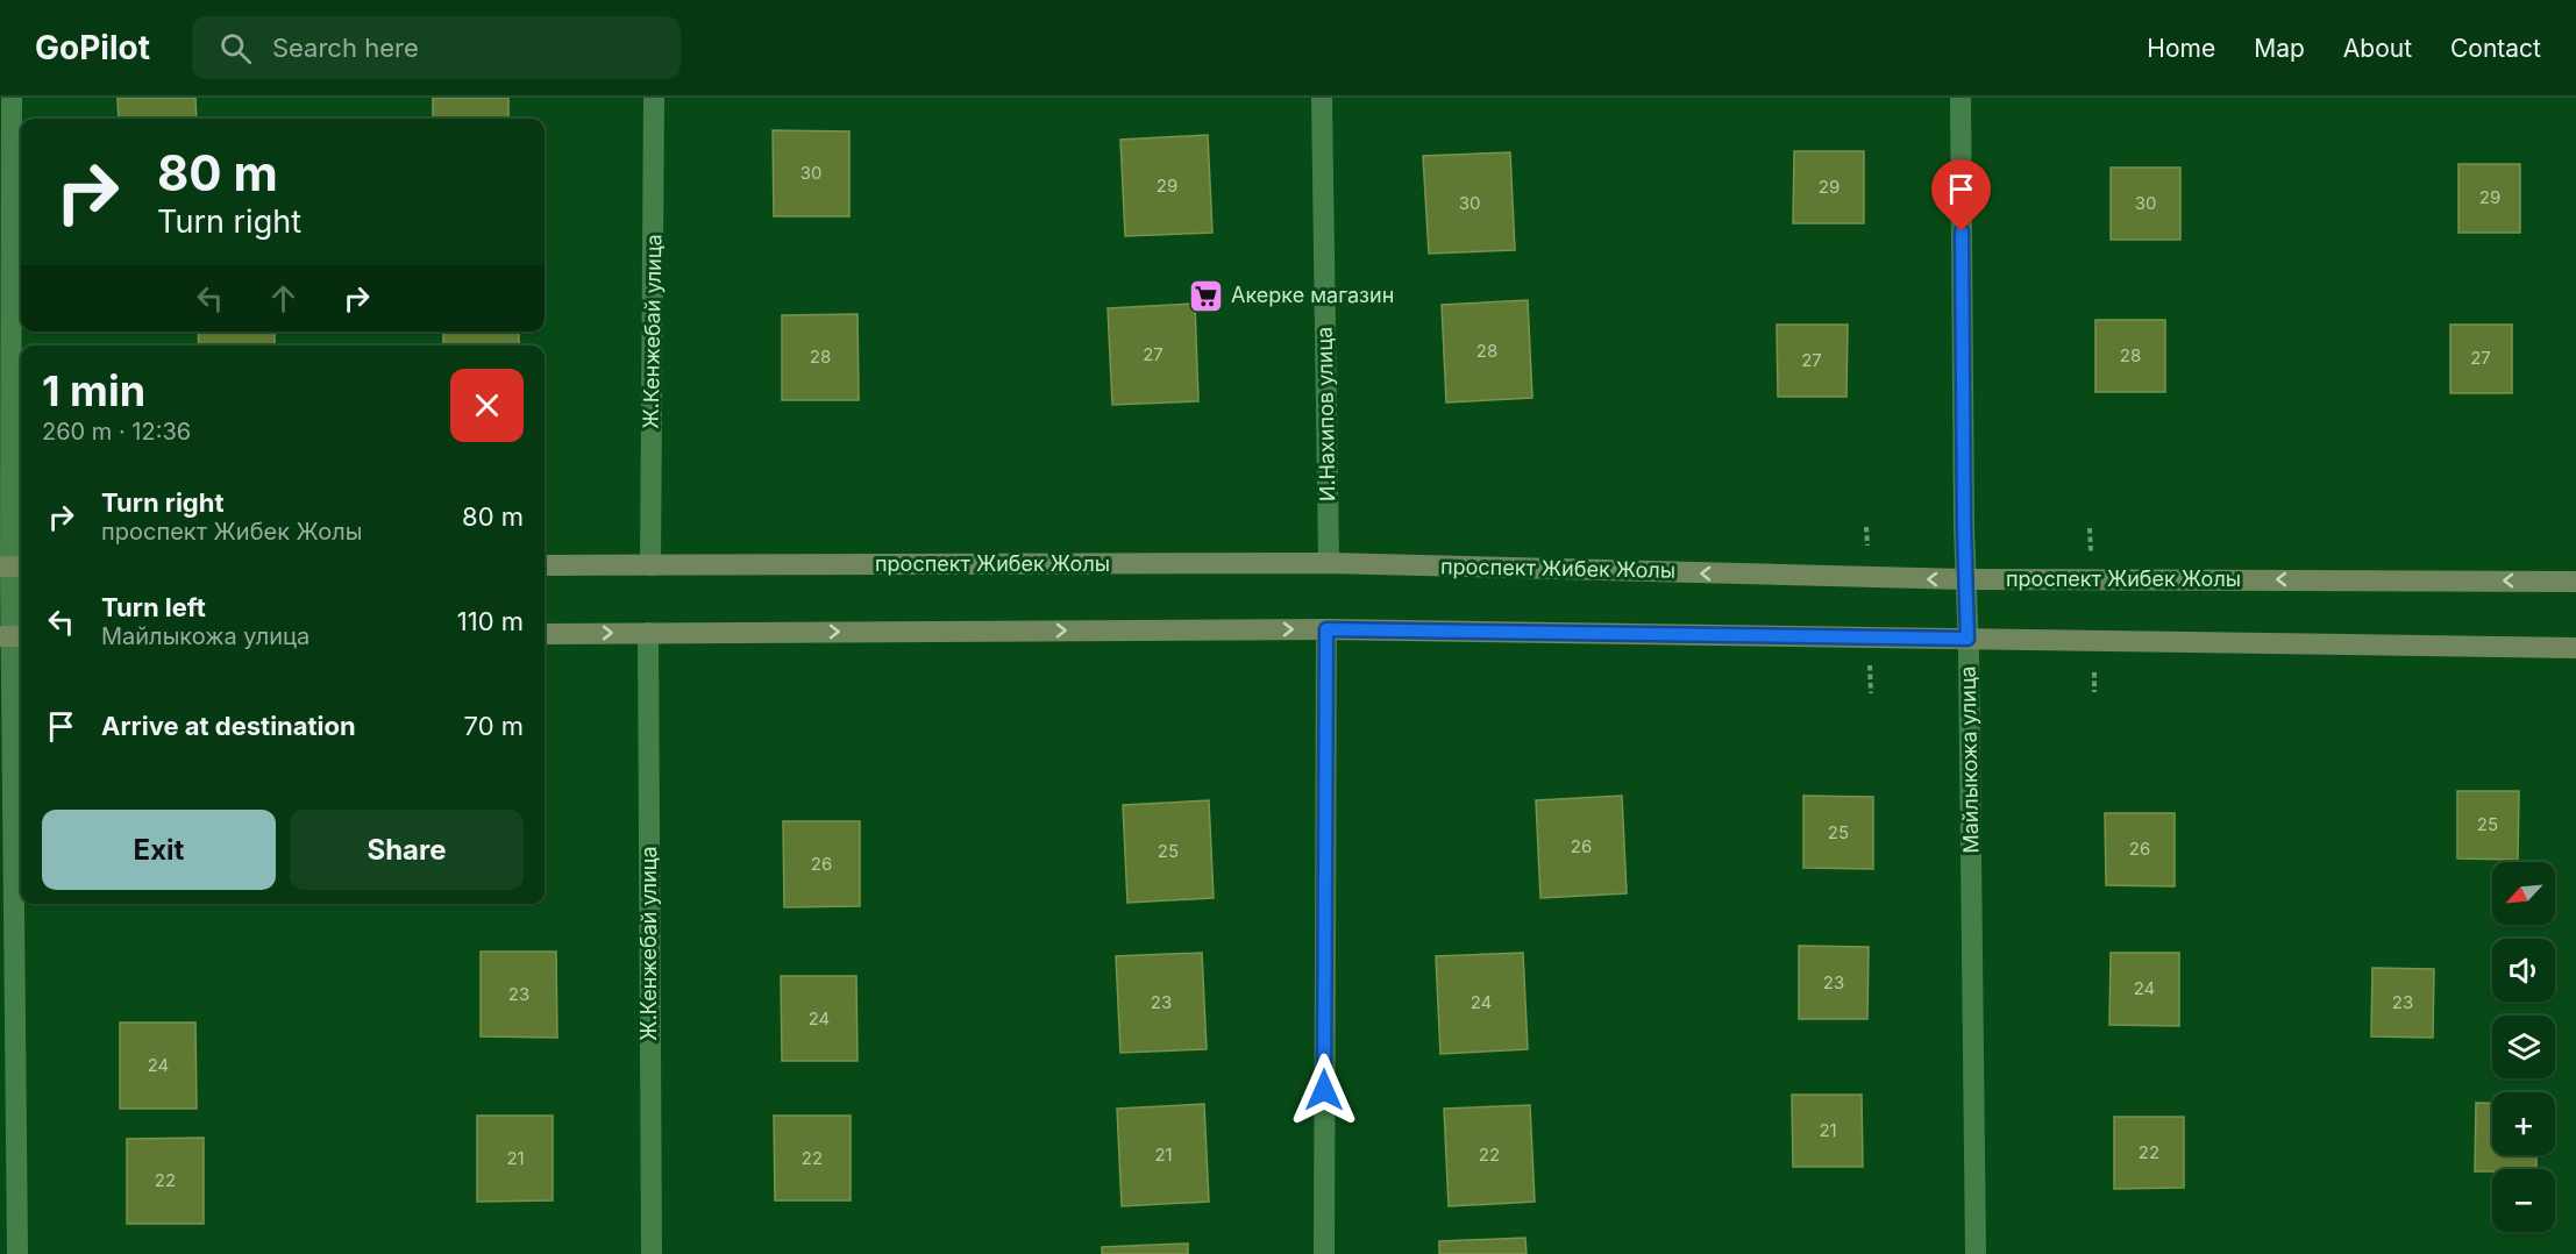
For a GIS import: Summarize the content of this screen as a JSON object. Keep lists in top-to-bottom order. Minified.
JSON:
{"streets":{"street":["Ж.Кенжебай улица","И.Нахипов улица","проспект Жибек Жолы","Майлыкожа улица"]},"crossings":[["Ж.Кенжебай улица","проспект Жибек Жолы"],["И.Нахипов улица","проспект Жибек Жолы"],["проспект Жибек Жолы","Майлыкожа улица"]],"places":{"supermarket":["Акерке магазин"]},"house_numbers":["30","29","29","29","30","30","28","27","28","28","27","27","25","25","26","26","25","26","23","24","23","23","24","23","24","24","21","22","21","22","21","22","22"],"north":"bottom left","page":{"header":"GoPilot","search":"Search here","nav":["Home","Map","About","Contact"],"turn":["80 m","Turn right"],"heading":["1 min","260 m · 12:36"],"list":[{"name":"Turn right","note":"проспект Жибек Жолы","value":"80 m"},{"name":"Turn left","note":"Майлыкожа улица","value":"110 m"},{"name":"Arrive at destination","value":"70 m"}],"buttons":["Exit","Share"],"map_buttons":["+","−"]}}
